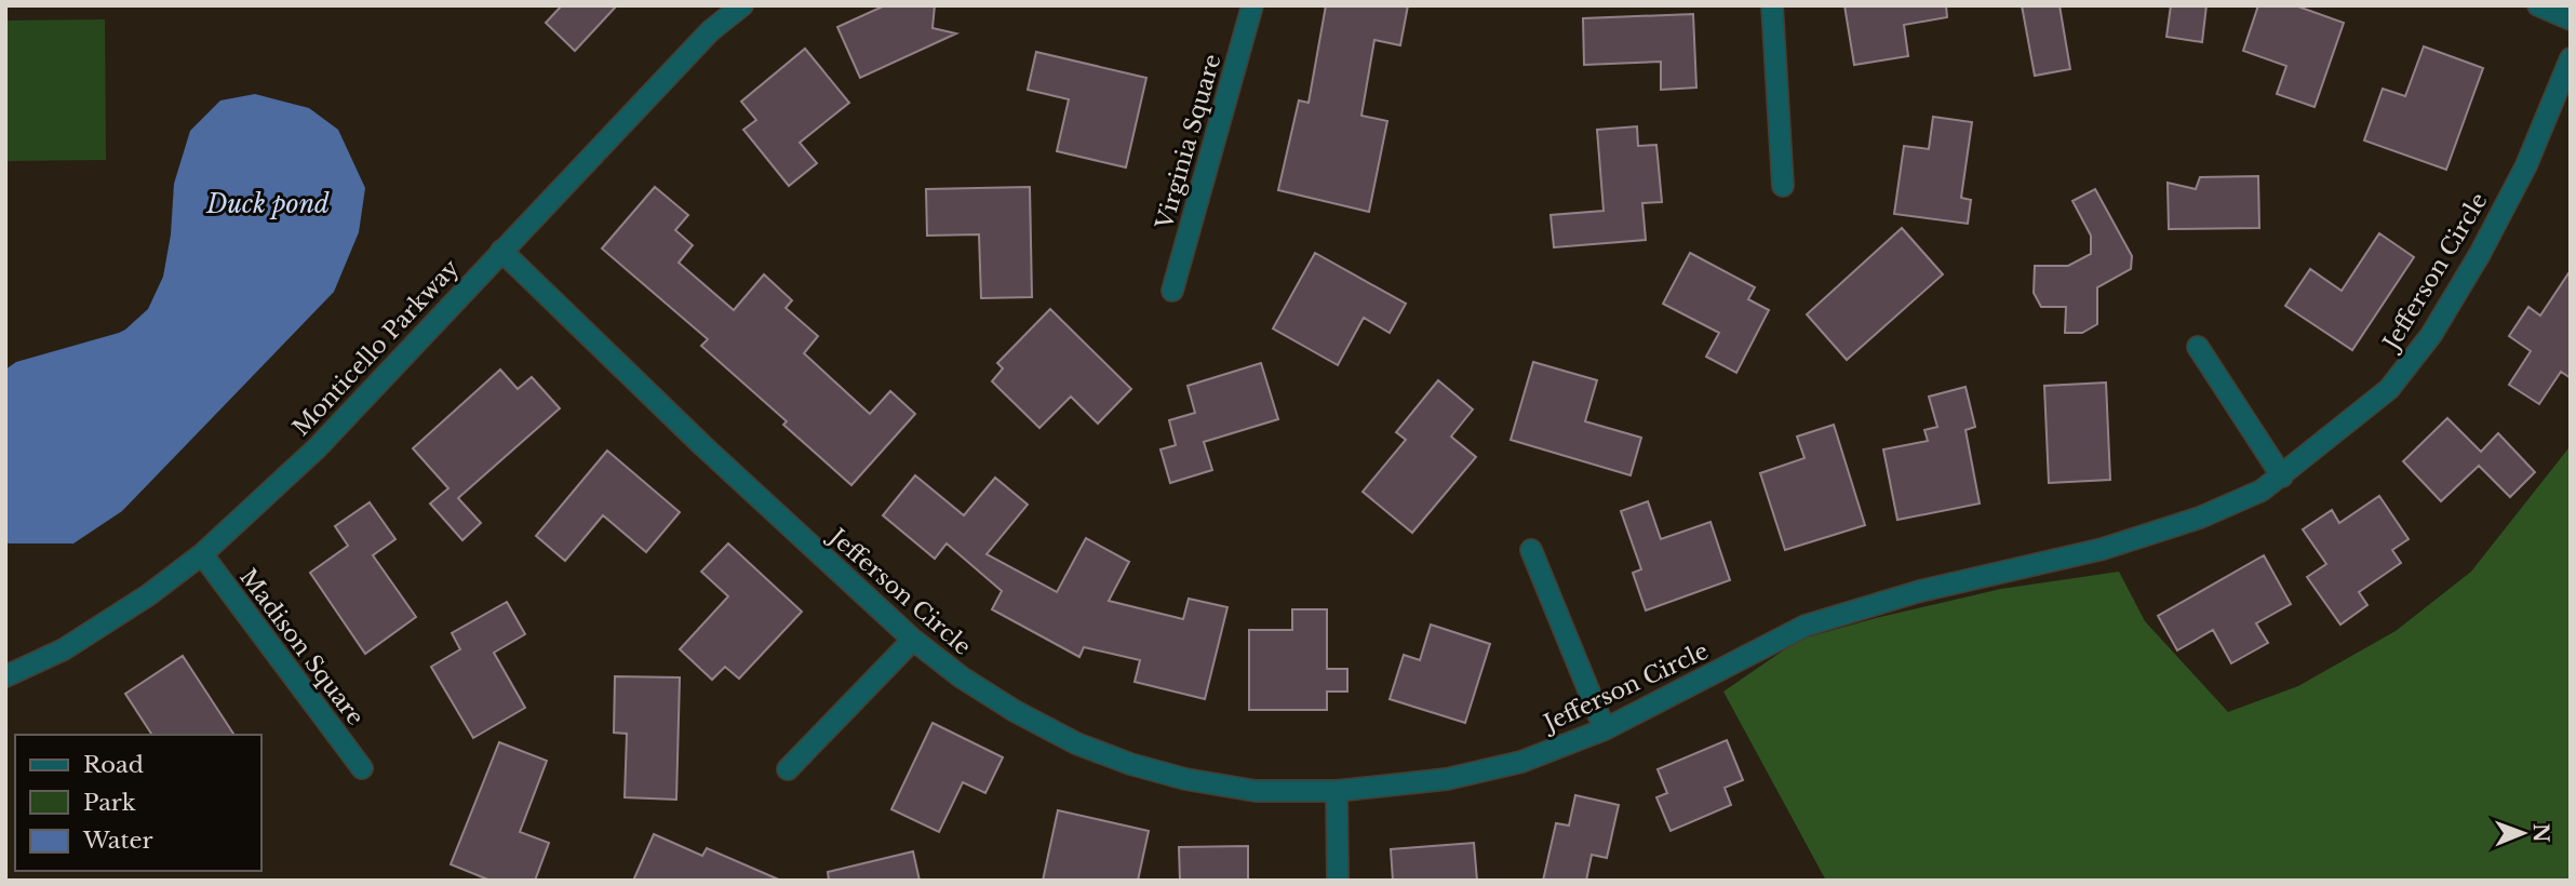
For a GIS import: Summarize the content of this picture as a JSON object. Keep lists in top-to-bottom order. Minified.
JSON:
{"streets":{"street":["Virginia Square","Jefferson Circle","Monticello Parkway","Madison Square"]},"crossings":[["Jefferson Circle","Monticello Parkway"],["Monticello Parkway","Madison Square"]],"water":["Duck pond"],"legend":["Road","Park","Water"],"north":"right"}
